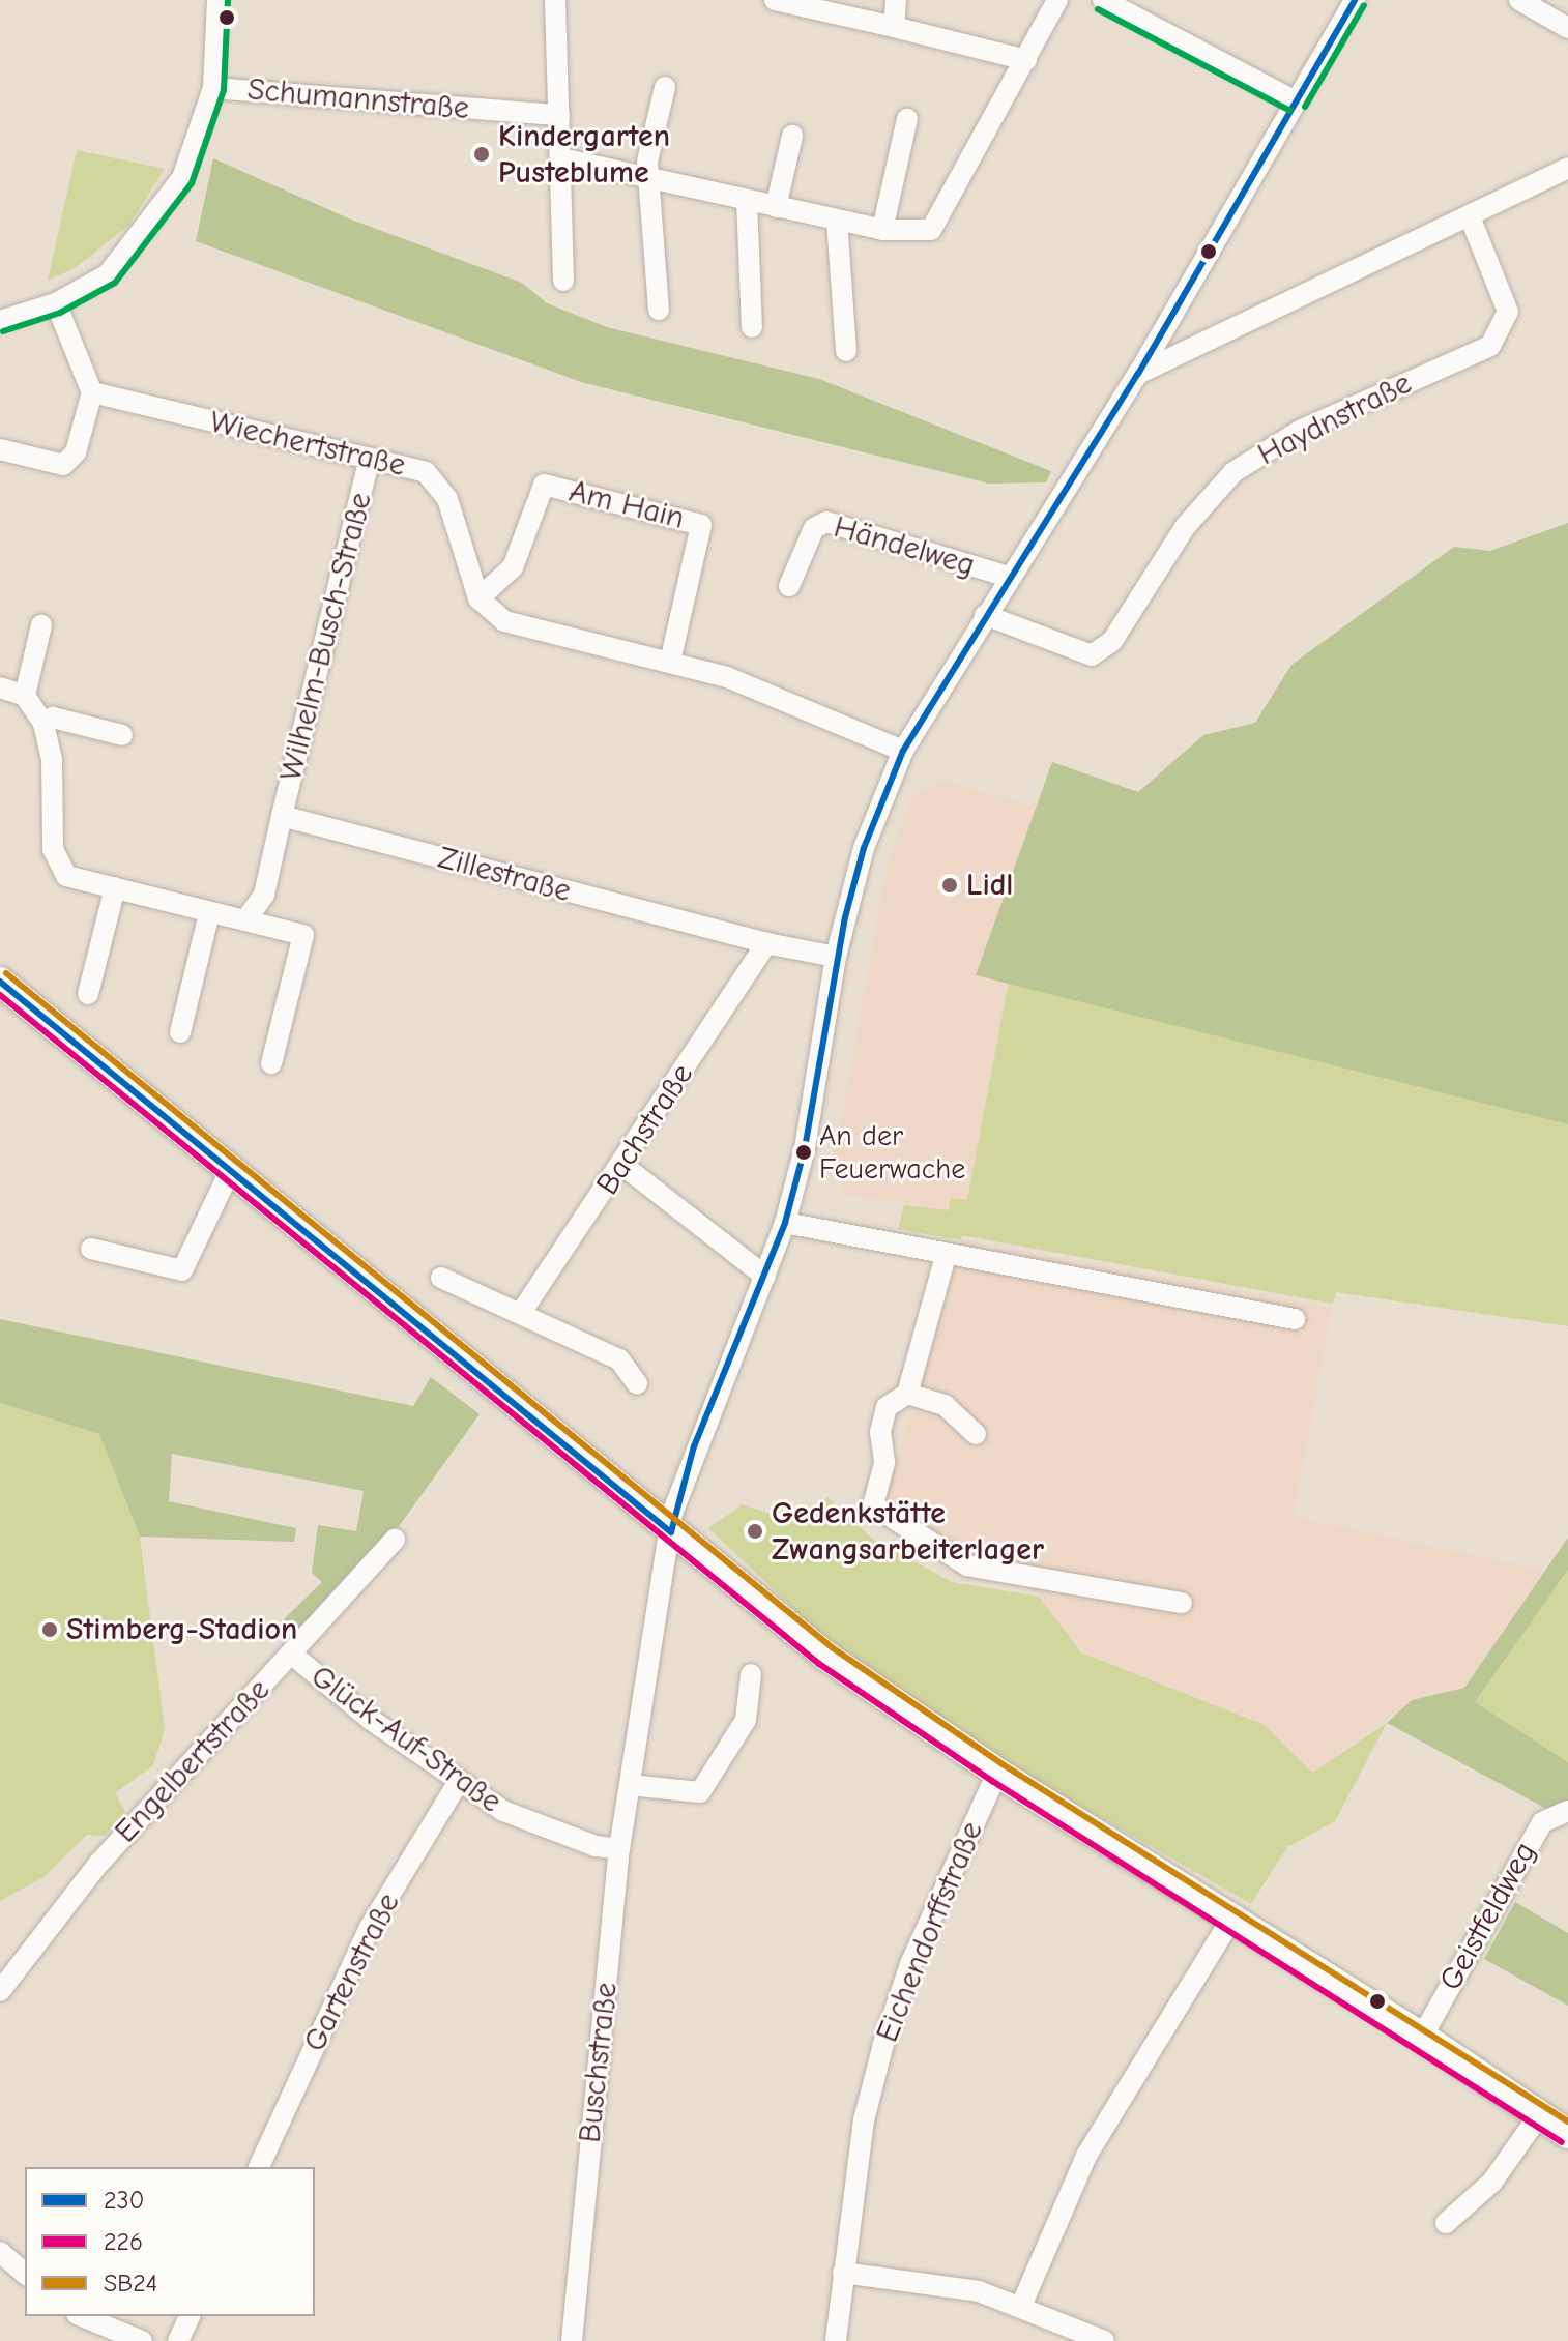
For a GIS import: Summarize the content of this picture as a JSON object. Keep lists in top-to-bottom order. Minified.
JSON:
{"streets":{"street":["Schumannstraße","Haydnstraße","Wiechertstraße","Am Hain","Händelweg","Wilhelm-Busch-Straße","Zillestraße","Bachstraße","Glück-Auf-Straße","Engelbertstraße","Geistfeldweg","Eichendorffstraße","Gartenstraße","Buschstraße"]},"crossings":[["Wiechertstraße","Am Hain"],["Wiechertstraße","Wilhelm-Busch-Straße"],["Wilhelm-Busch-Straße","Zillestraße"],["Zillestraße","Bachstraße"],["Glück-Auf-Straße","Engelbertstraße"],["Glück-Auf-Straße","Gartenstraße"],["Glück-Auf-Straße","Buschstraße"]],"places":["Kindergarten Pusteblume","Lidl","An der Feuerwache","Gedenkstätte Zwangsarbeiterlager","Stimberg-Stadion"],"lines":["transit line 230","transit line SB24","transit line 226"],"legend":["230","226","SB24"]}
